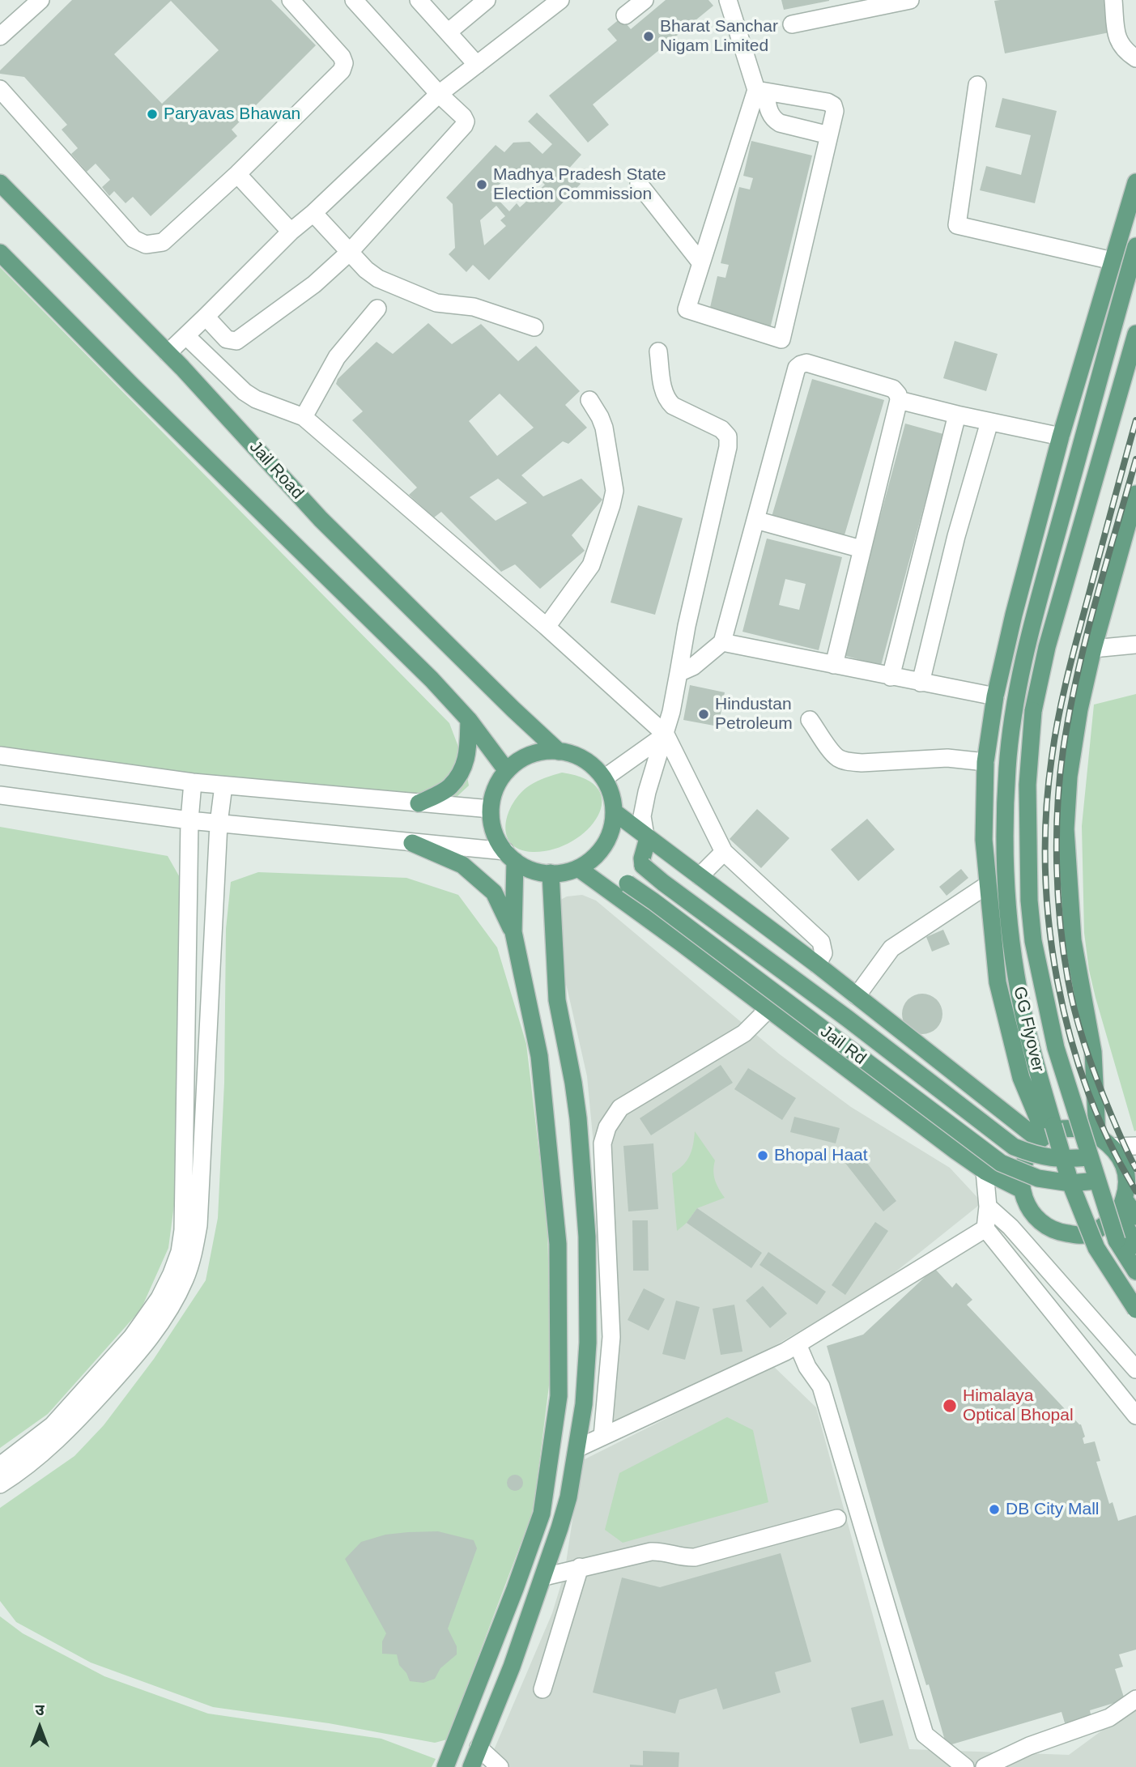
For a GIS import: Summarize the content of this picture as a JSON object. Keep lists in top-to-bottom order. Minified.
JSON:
{"streets":{"main road":["Jail Road","GG Flyover","Jail Rd"]},"crossings":[["GG Flyover","Jail Rd"]],"places":["Bharat Sanchar Nigam Limited","Paryavas Bhawan","Madhya Pradesh State Election Commission","Hindustan Petroleum","Bhopal Haat","Himalaya Optical Bhopal","DB City Mall"],"north":"top"}
